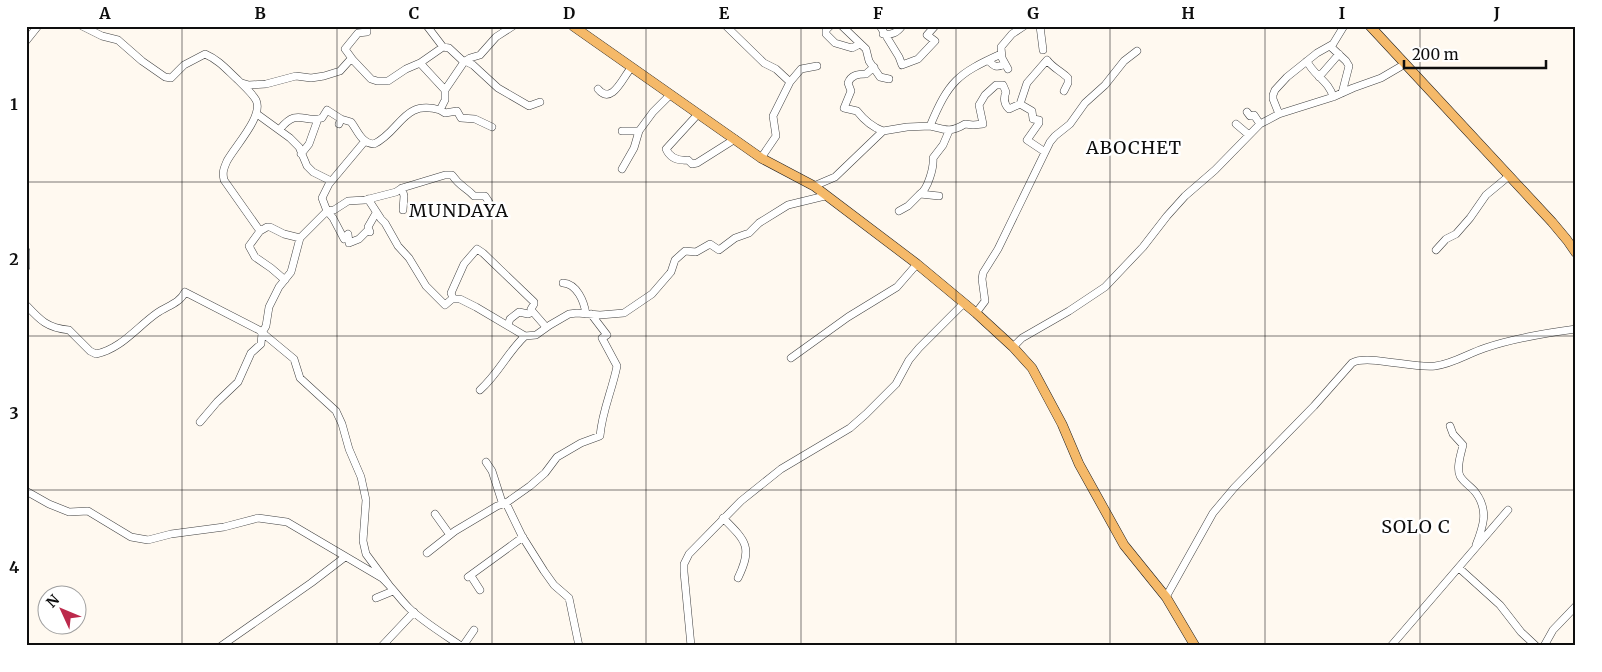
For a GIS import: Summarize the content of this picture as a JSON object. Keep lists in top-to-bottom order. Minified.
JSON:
{"districts":["ABOCHET","MUNDAYA","SOLO C"],"scale_bar":"200 m","north":"top left","grid":{"columns":["A","B","C","D","E","F","G","H","I","J"],"rows":["1","2","3","4"]}}
